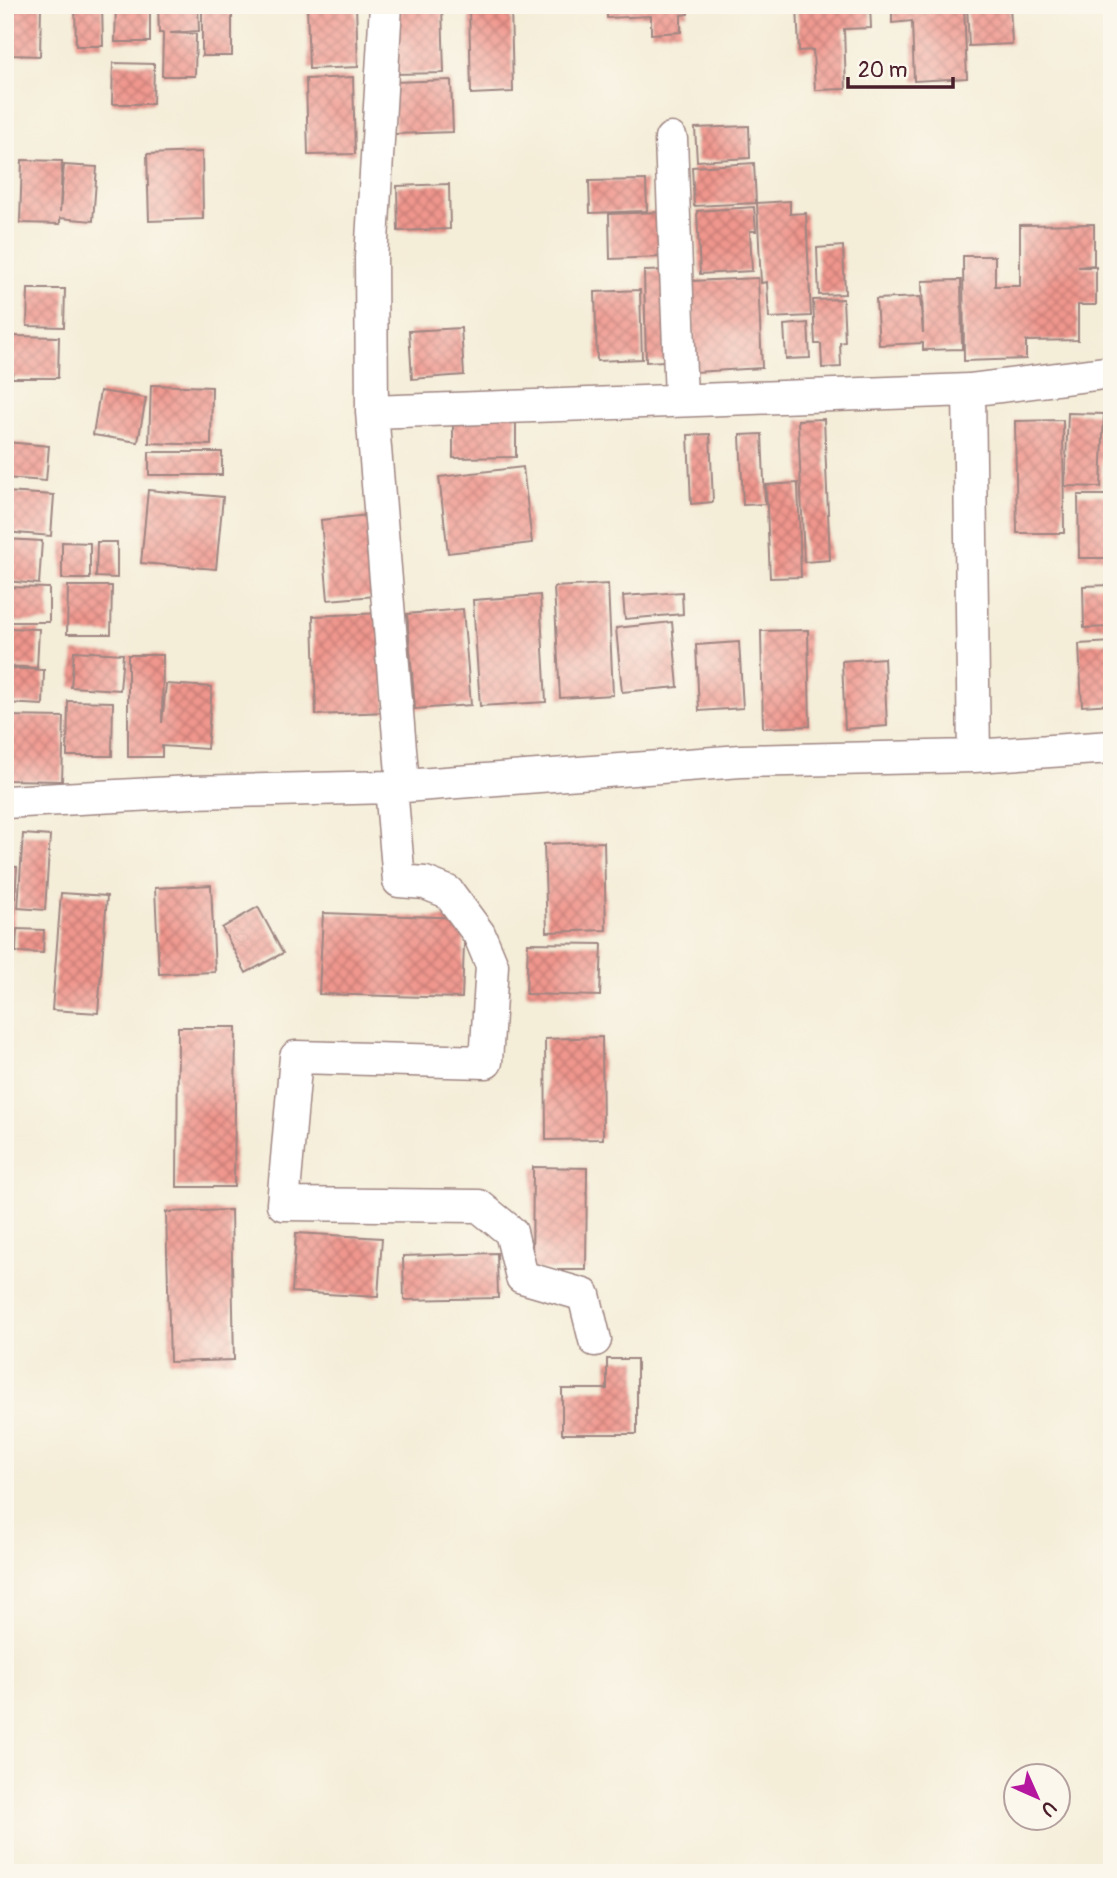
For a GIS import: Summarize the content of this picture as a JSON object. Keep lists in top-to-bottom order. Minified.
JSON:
{"scale_bar":"20 m","north":"bottom right"}
